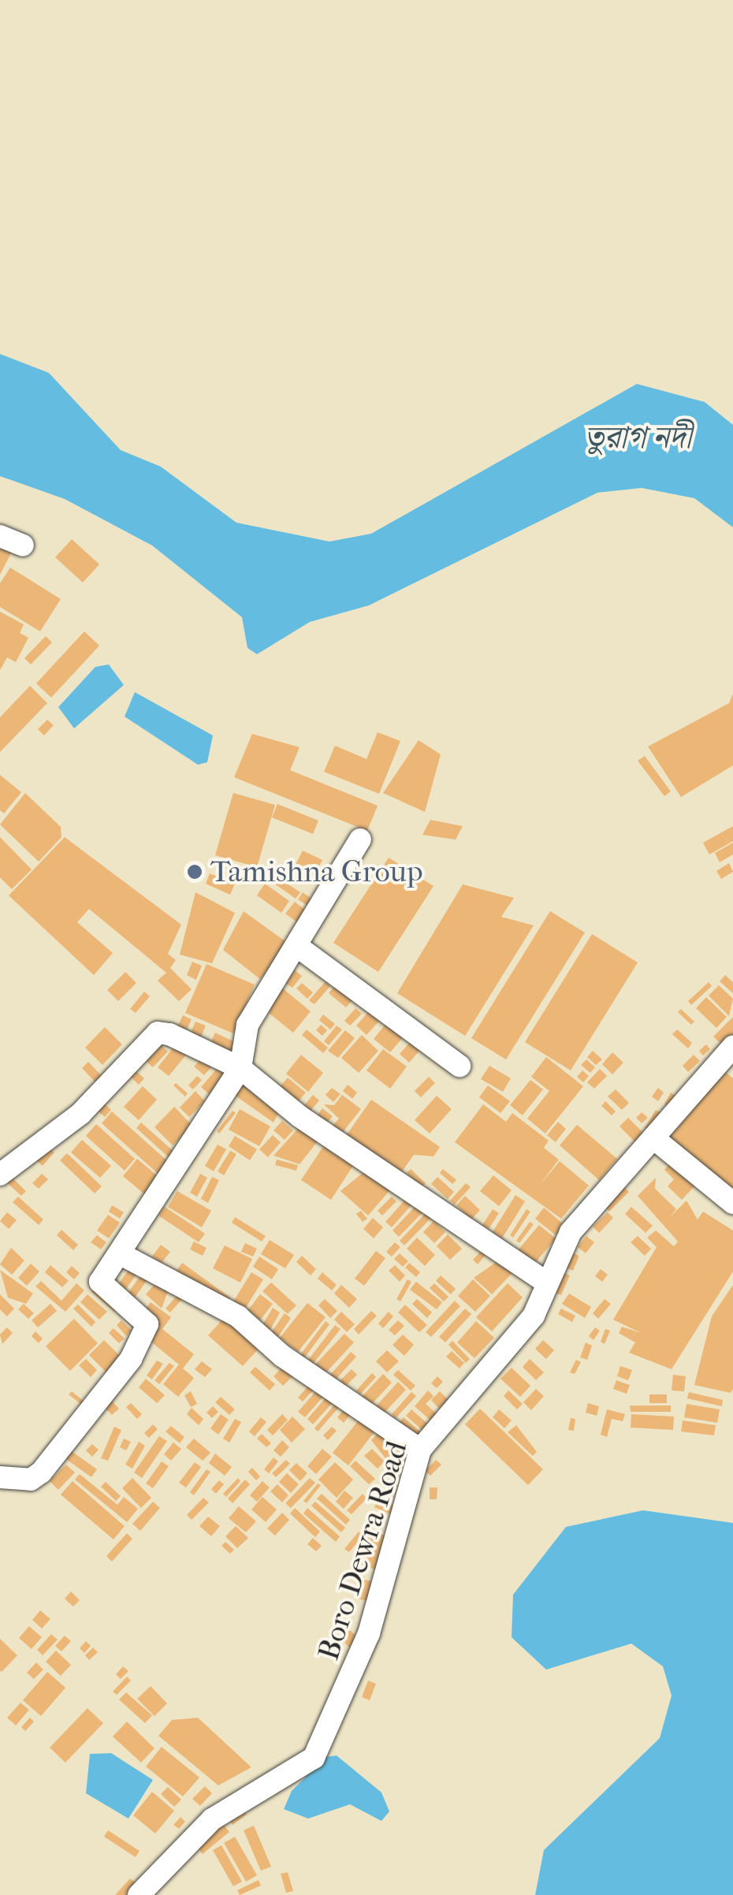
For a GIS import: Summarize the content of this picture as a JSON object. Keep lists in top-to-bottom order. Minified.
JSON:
{"streets":{"street":["Boro Dewra Road"]},"water":["তুরাগ নদী"],"places":["Tamishna Group"]}
